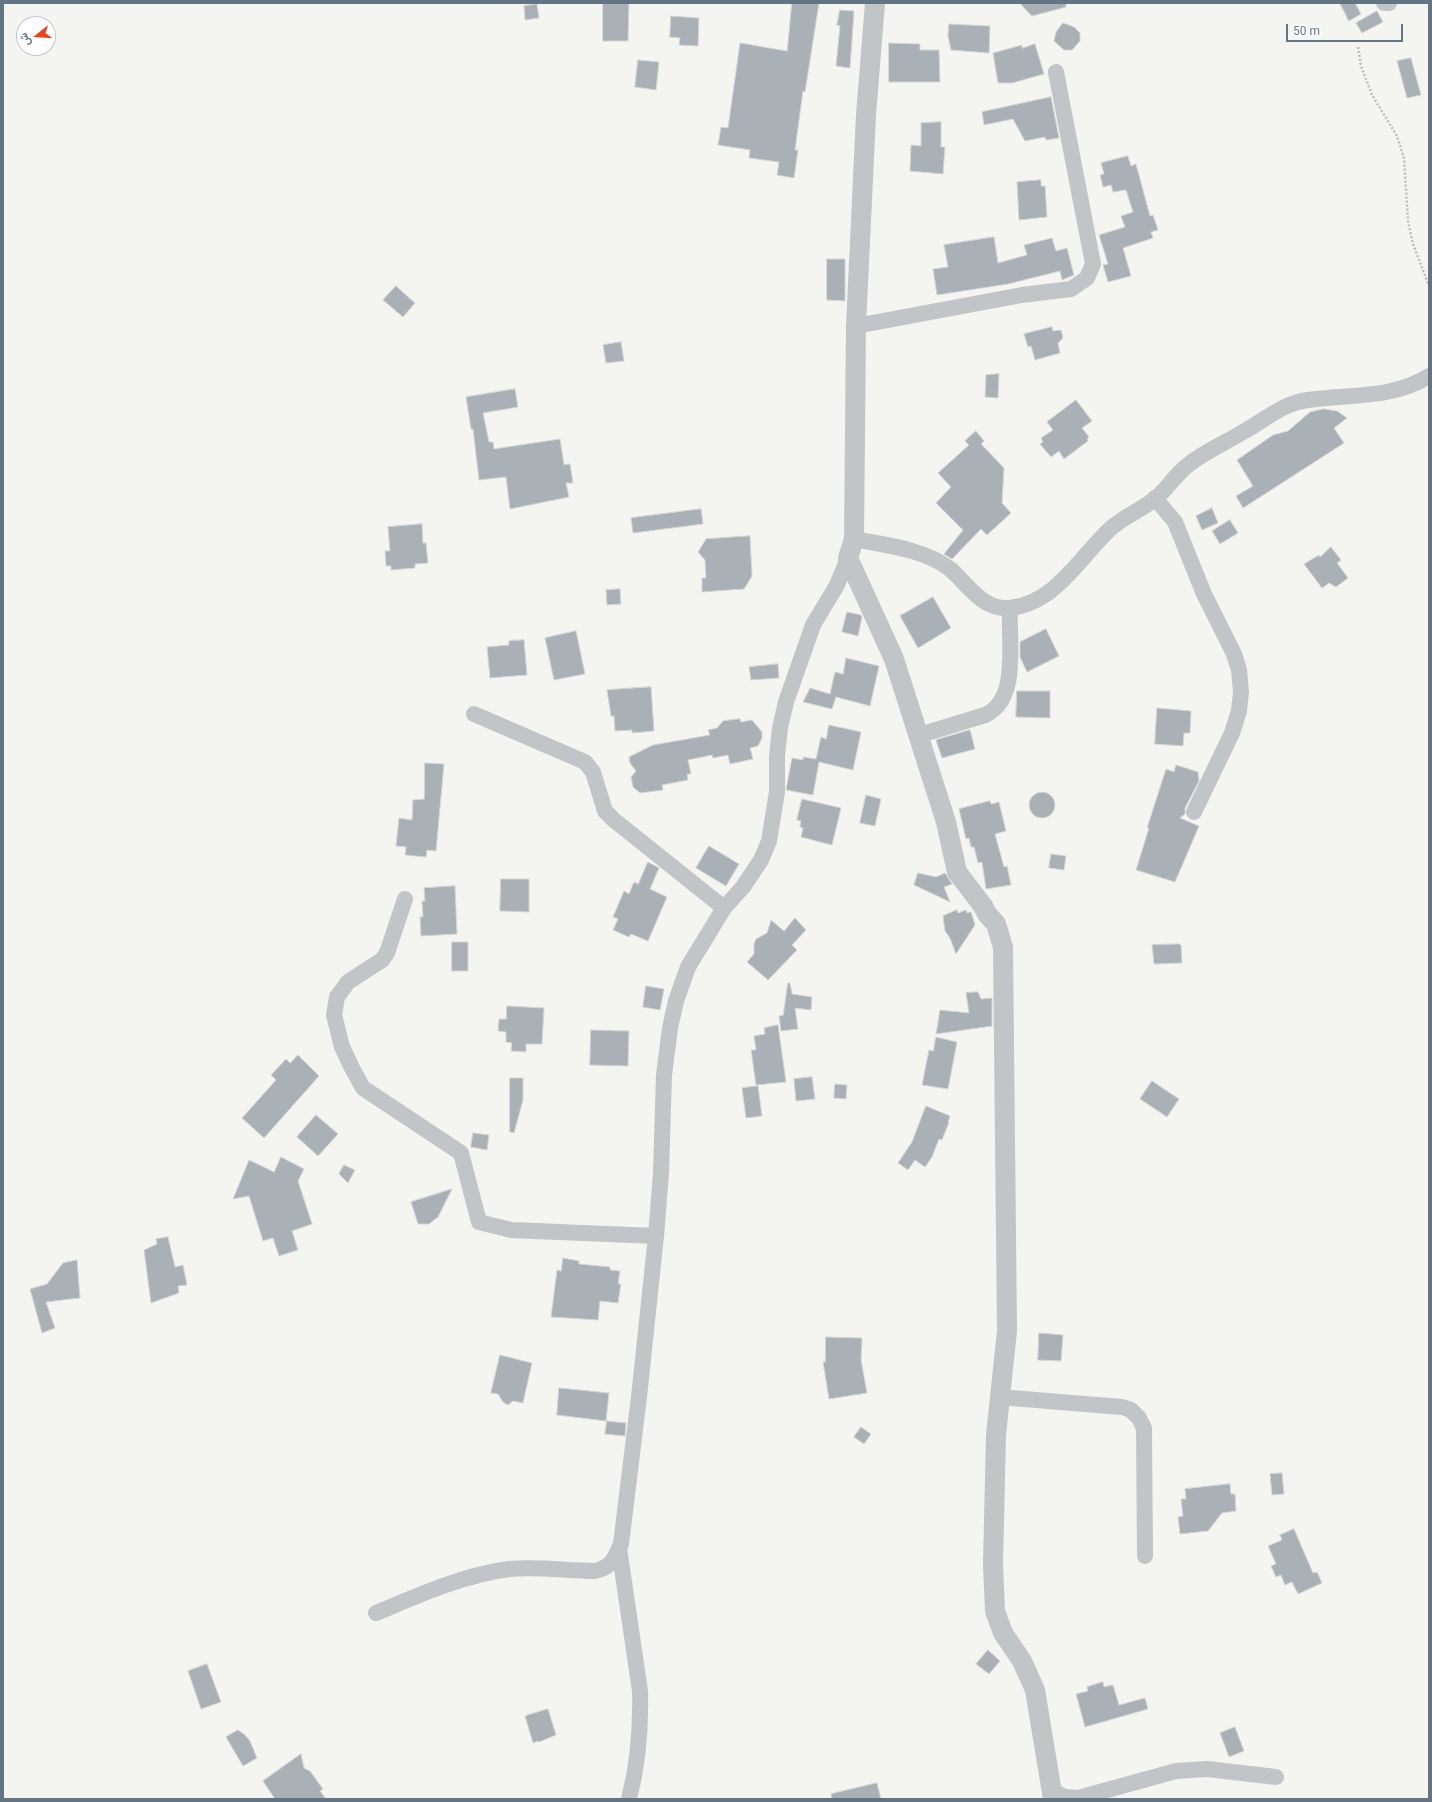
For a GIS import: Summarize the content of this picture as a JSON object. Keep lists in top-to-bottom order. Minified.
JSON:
{"scale_bar":"50 m","north":"left"}
